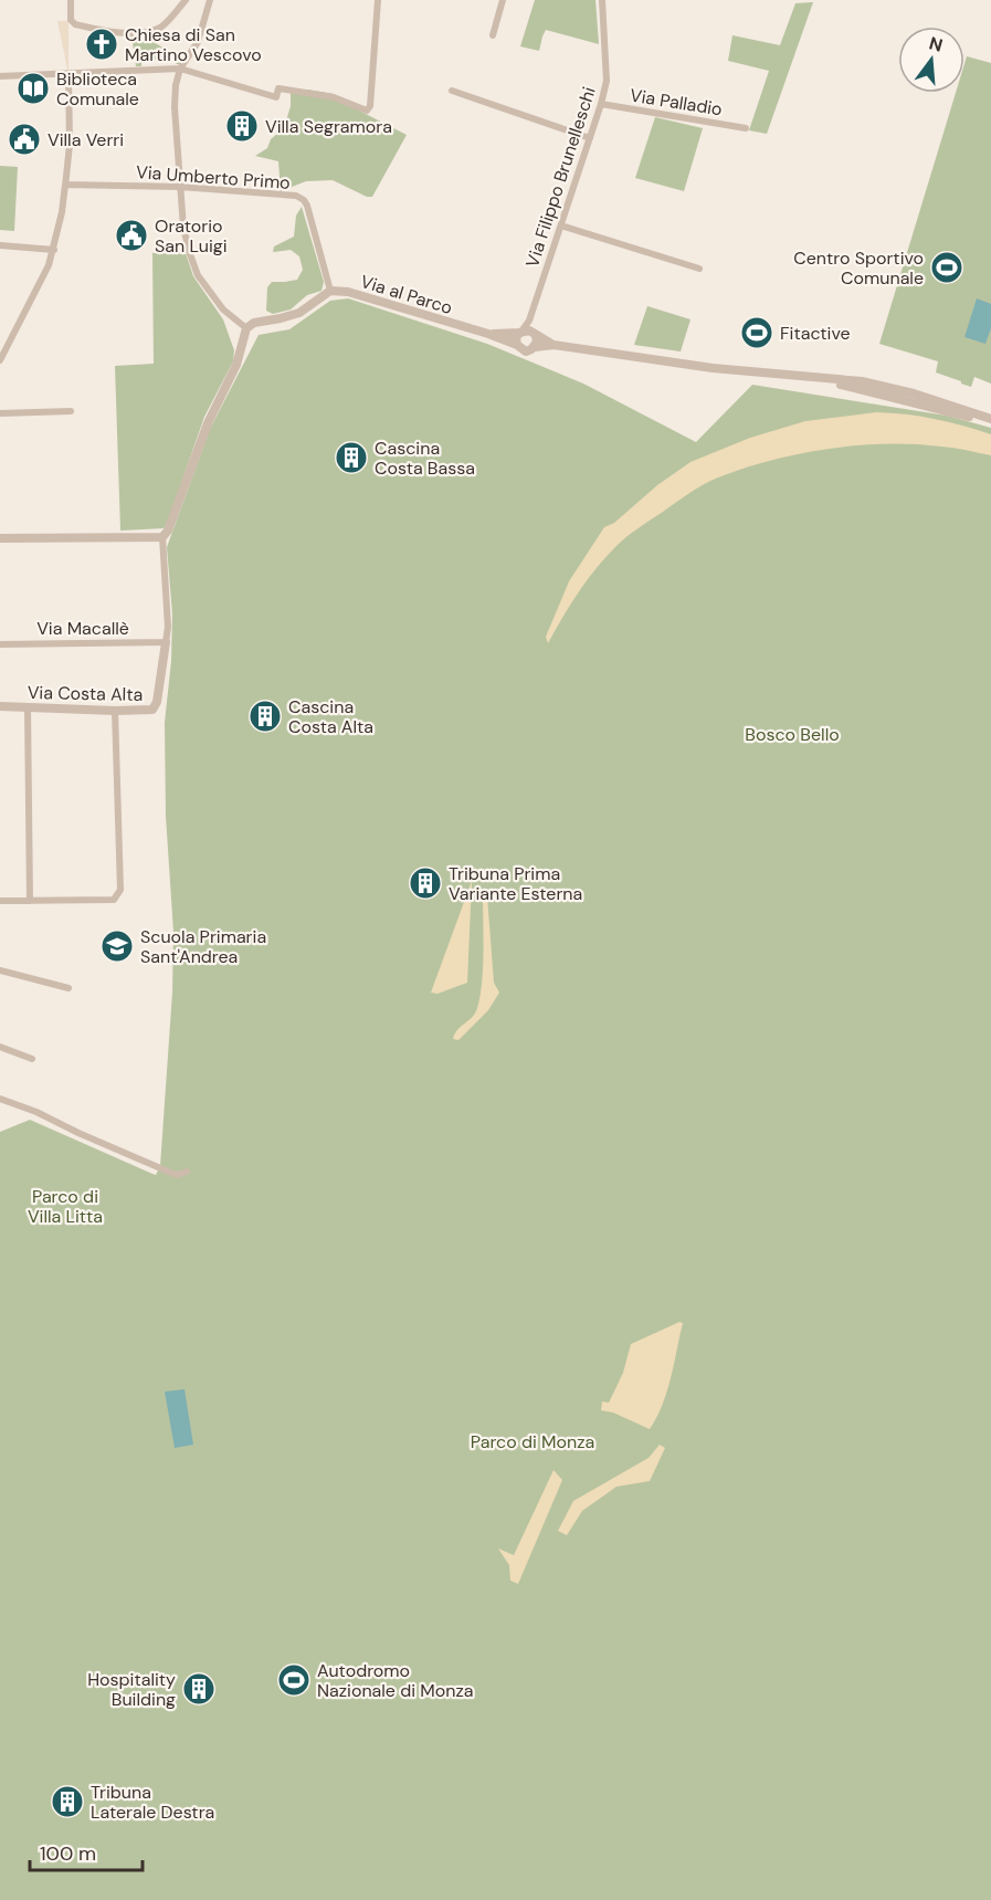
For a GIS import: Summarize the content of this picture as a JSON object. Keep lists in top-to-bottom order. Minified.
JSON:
{"streets":{"street":["Via Palladio","Via Umberto Primo","Via Filippo Brunelleschi","Via al Parco","Via Macallè","Via Costa Alta"]},"crossings":[["Via Palladio","Via Filippo Brunelleschi"],["Via Umberto Primo","Via al Parco"],["Via Filippo Brunelleschi","Via al Parco"],["Via Macallè","Via Costa Alta"]],"parks":["Bosco Bello","Parco di Villa Litta","Parco di Monza"],"places":{"church":["Chiesa di San Martino Vescovo"],"library":["Biblioteca Comunale"],"building":["Villa Segramora","Cascina Costa Bassa","Cascina Costa Alta","Tribuna Prima Variante Esterna","Hospitality Building","Tribuna Laterale Destra"],"public building":["Villa Verri","Oratorio San Luigi"],"sports":["Centro Sportivo Comunale","Fitactive","Autodromo Nazionale di Monza"],"school or university":["Scuola Primaria Sant'Andrea"]},"scale_bar":"100 m","north":"top"}
